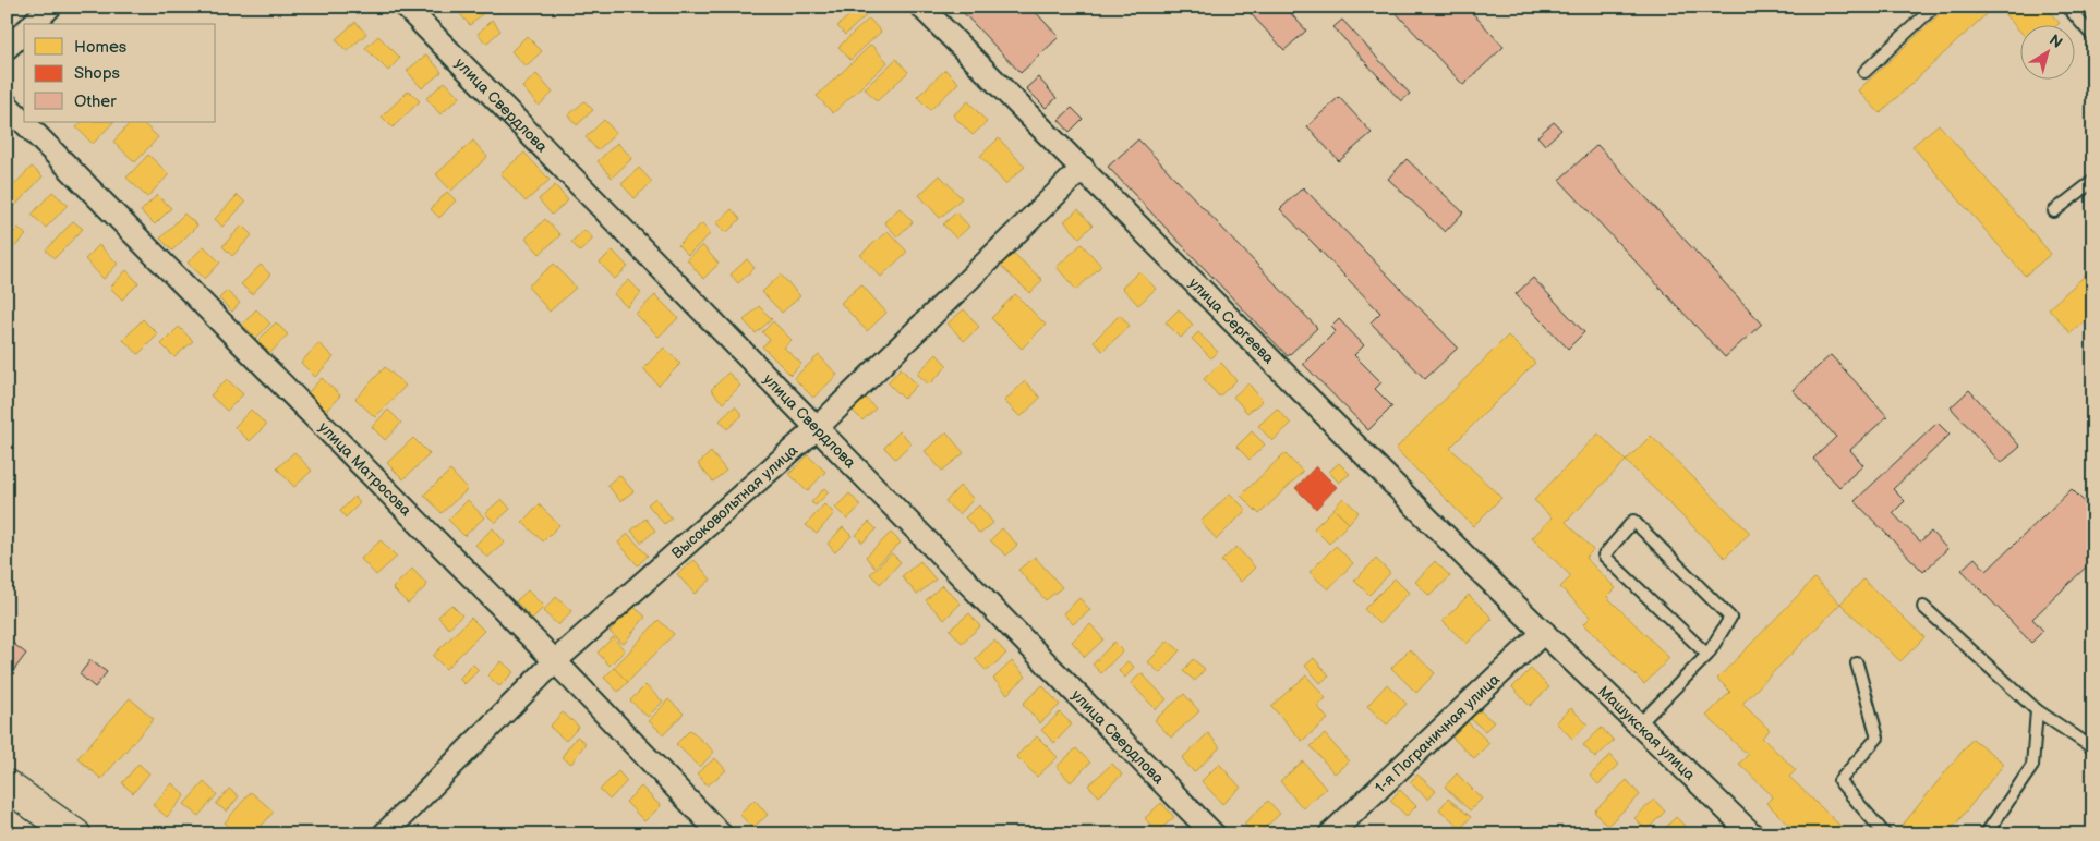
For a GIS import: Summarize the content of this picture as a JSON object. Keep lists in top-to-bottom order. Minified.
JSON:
{"streets":{"street":["улица Свердлова","улица Сергеева","улица Матросова","Высоковольтная улица","1-я Пограничная улица","Машукская улица"]},"crossings":[["улица Свердлова","Высоковольтная улица"],["улица Сергеева","Высоковольтная улица"],["улица Сергеева","1-я Пограничная улица"],["улица Сергеева","Машукская улица"],["улица Матросова","Высоковольтная улица"],["1-я Пограничная улица","Машукская улица"]],"legend":["Homes","Shops","Other"],"north":"top right"}
